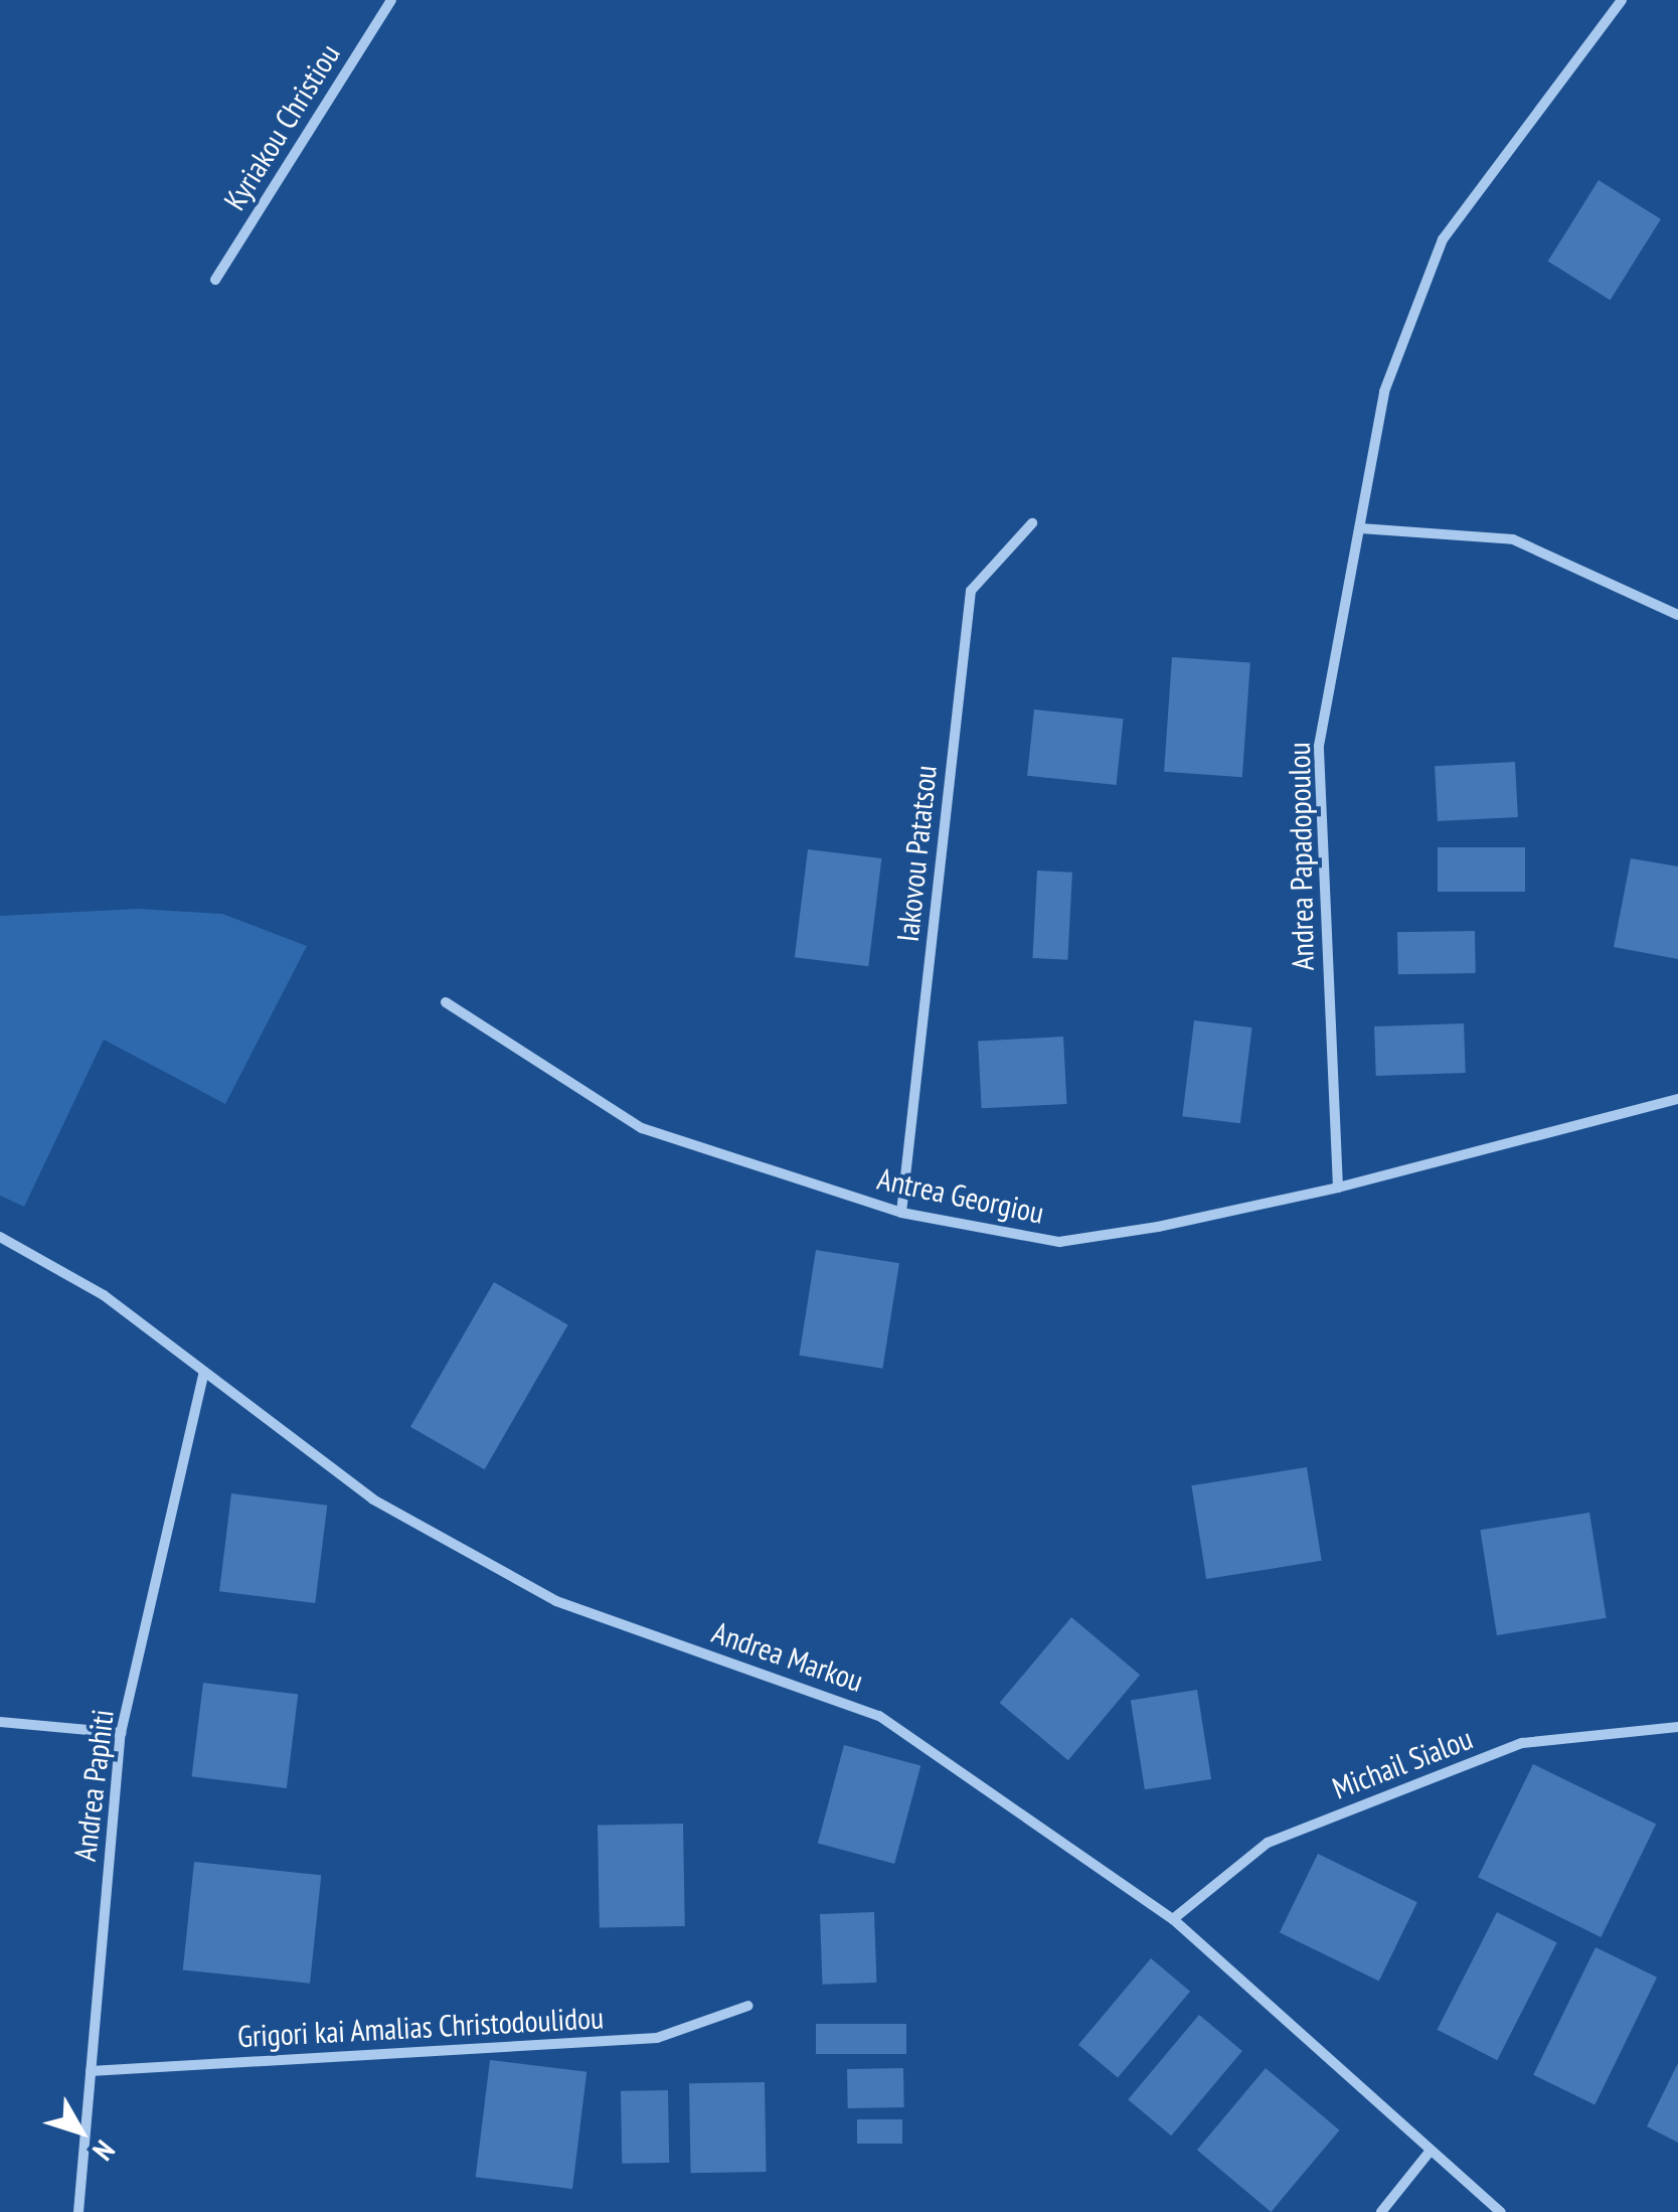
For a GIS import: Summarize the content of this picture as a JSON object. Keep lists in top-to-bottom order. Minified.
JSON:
{"streets":{"street":["Kyriakou Christiou","Iakovou Patatsou","Andrea Papadopoulou","Antrea Georgiou","Andrea Markou","Michail Sialou","Andrea Paphiti","Grigori kai Amalias Christodoulidou"]},"crossings":[["Iakovou Patatsou","Antrea Georgiou"],["Andrea Papadopoulou","Antrea Georgiou"],["Andrea Markou","Michail Sialou"],["Andrea Markou","Andrea Paphiti"],["Andrea Paphiti","Grigori kai Amalias Christodoulidou"]],"north":"bottom right"}
